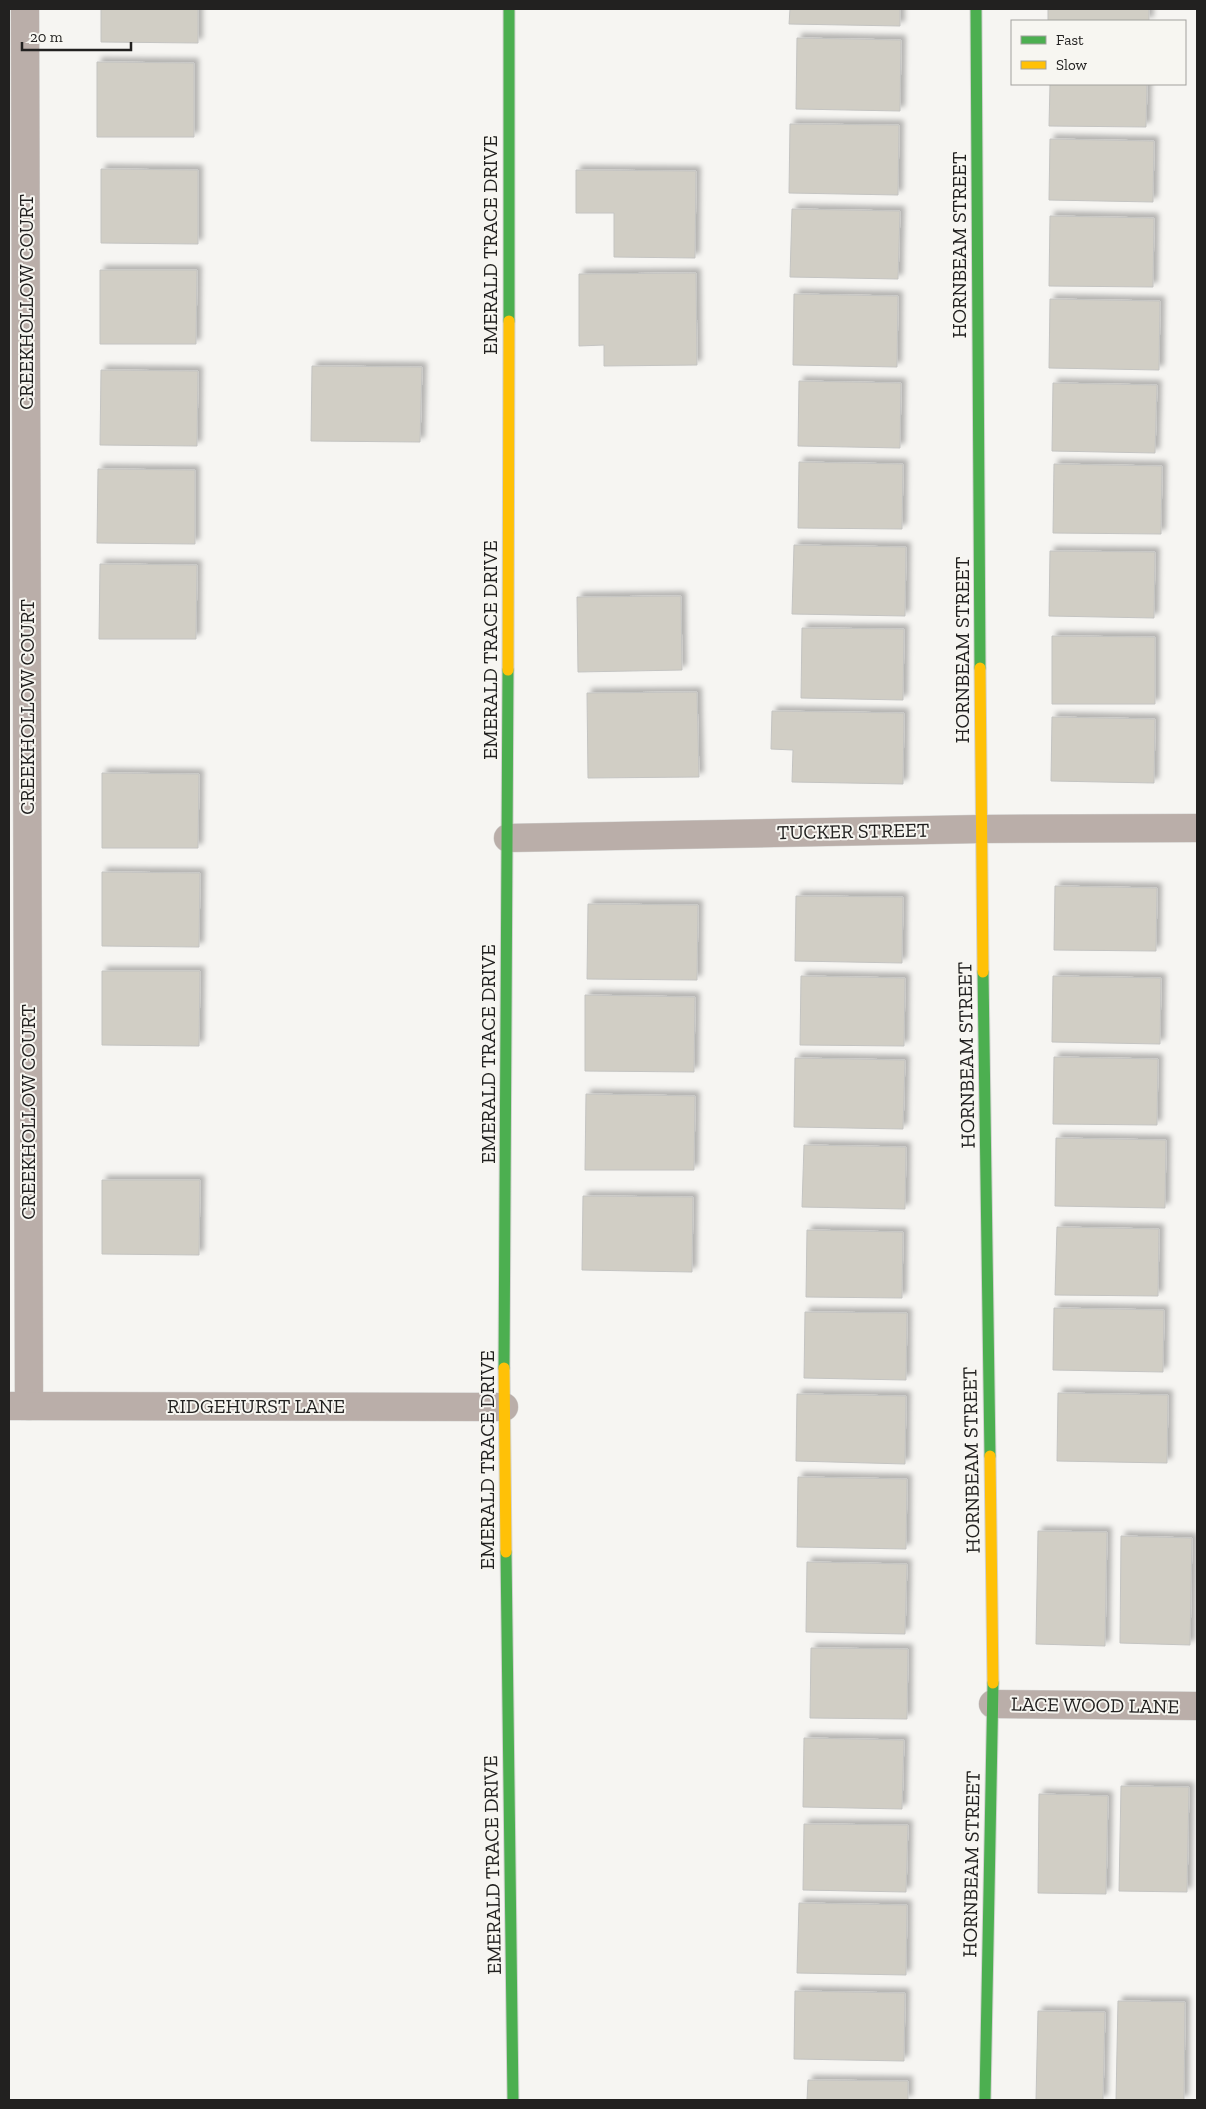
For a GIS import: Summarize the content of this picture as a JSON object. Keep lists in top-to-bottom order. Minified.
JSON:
{"streets":{"street":["EMERALD TRACE DRIVE","HORNBEAM STREET","CREEKHOLLOW COURT","TUCKER STREET","RIDGEHURST LANE","LACE WOOD LANE"]},"crossings":[["EMERALD TRACE DRIVE","TUCKER STREET"],["EMERALD TRACE DRIVE","RIDGEHURST LANE"],["HORNBEAM STREET","TUCKER STREET"],["HORNBEAM STREET","LACE WOOD LANE"],["CREEKHOLLOW COURT","RIDGEHURST LANE"]],"legend":["Fast","Slow"],"scale_bar":"20 m"}
